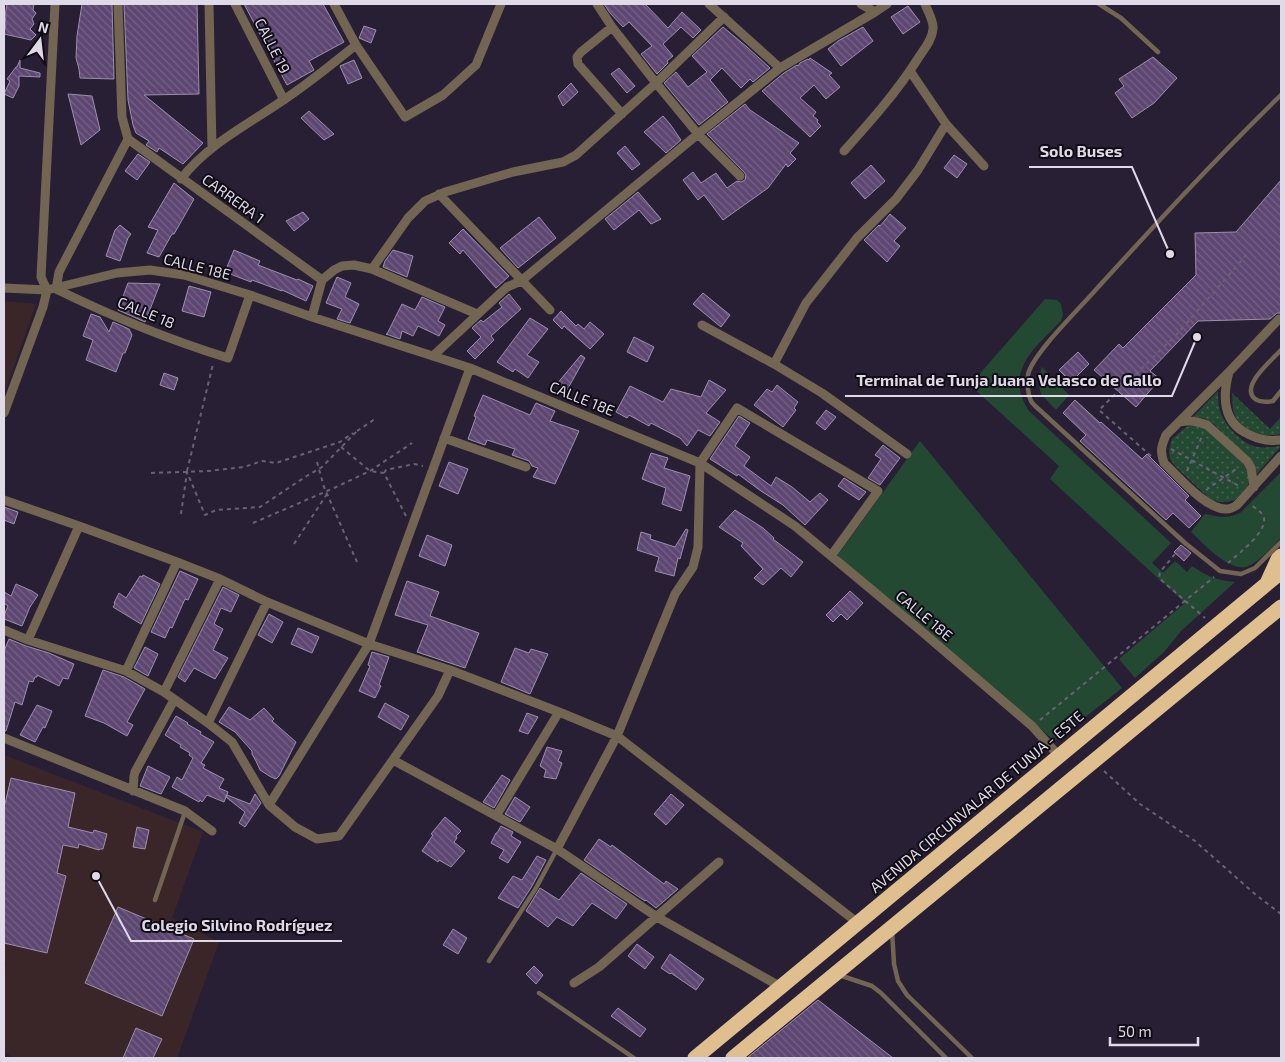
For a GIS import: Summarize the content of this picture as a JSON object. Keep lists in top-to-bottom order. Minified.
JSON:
{"streets":{"highway":["AVENIDA CIRCUNVALAR DE TUNJA - ESTE"],"street":["CALLE 19","CARRERA 1","CALLE 18E","CALLE 18"]},"crossings":[["CALLE 18E","CALLE 18"],["CALLE 18E","AVENIDA CIRCUNVALAR DE TUNJA - ESTE"]],"places":["Solo Buses","Terminal de Tunja Juana Velasco de Gallo","Colegio Silvino Rodríguez"],"scale_bar":"50 m","north":"top"}
